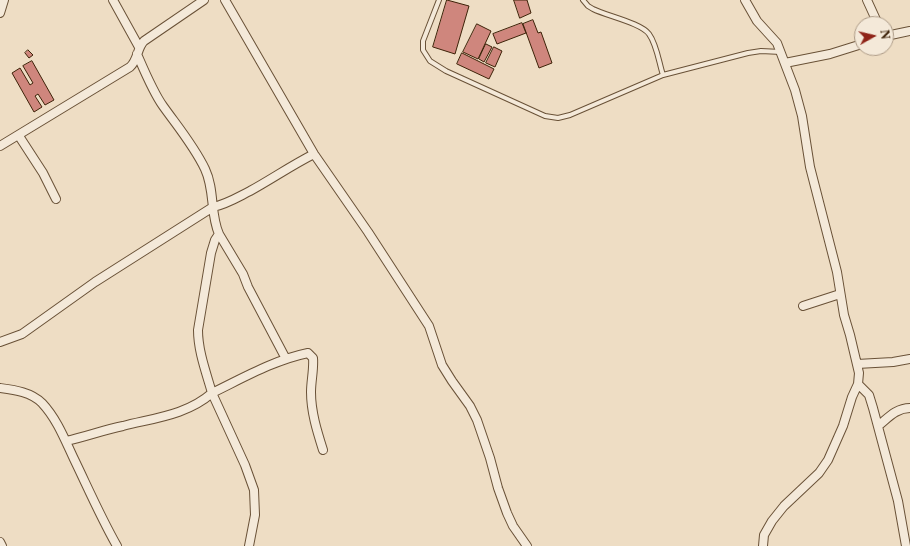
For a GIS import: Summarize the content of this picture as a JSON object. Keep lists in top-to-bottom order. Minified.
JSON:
{"north":"right"}
